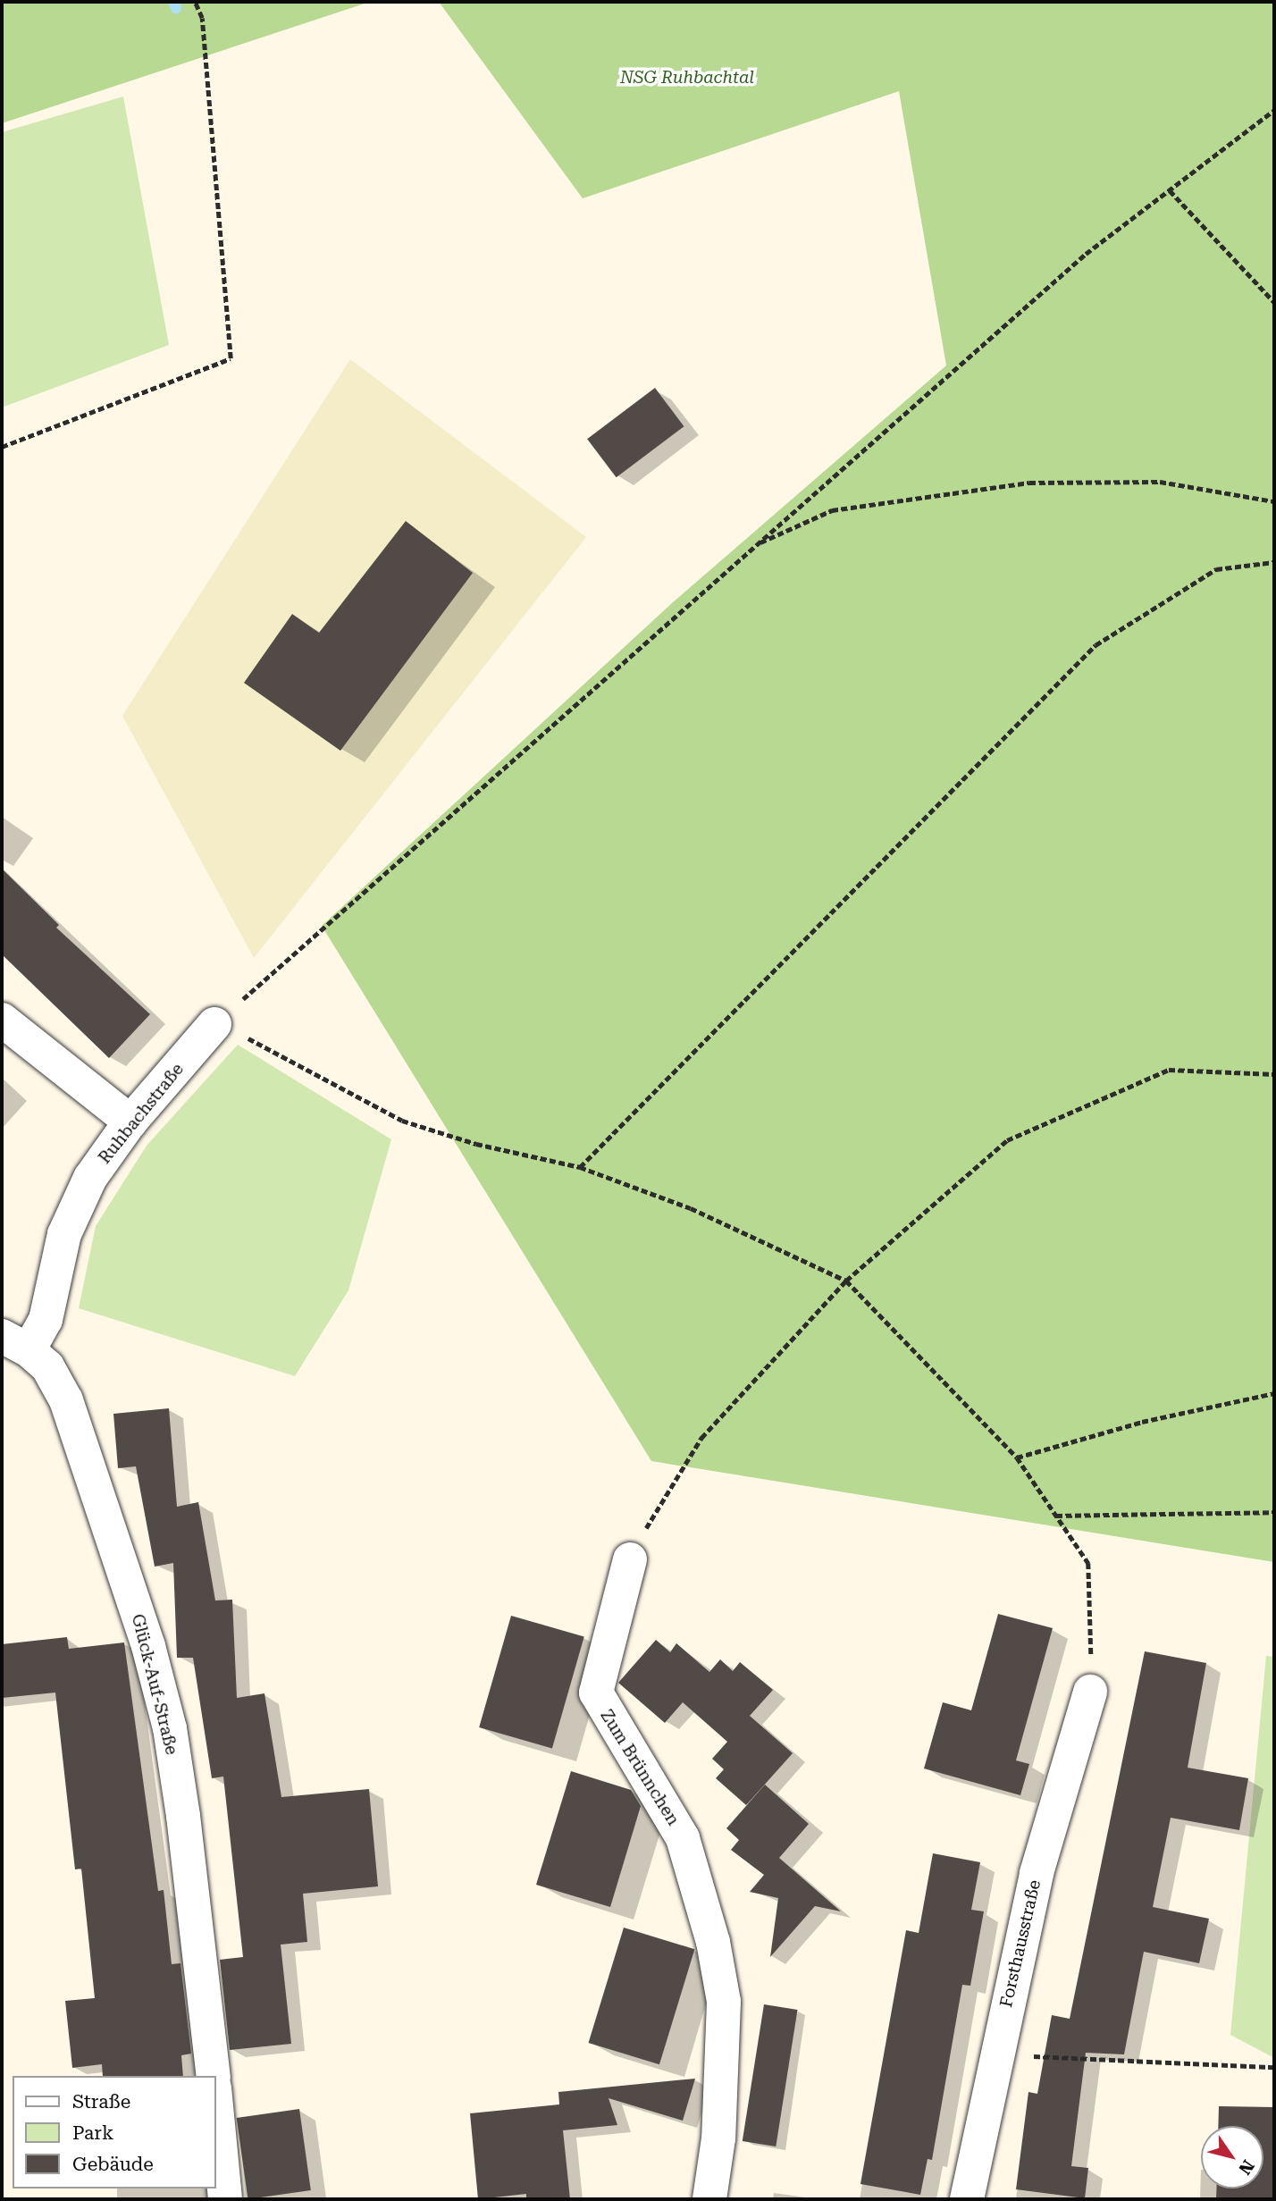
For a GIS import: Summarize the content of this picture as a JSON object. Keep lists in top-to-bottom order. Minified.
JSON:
{"streets":{"street":["Ruhbachstraße","Glück-Auf-Straße","Zum Brünnchen","Forsthausstraße"]},"crossings":[["Ruhbachstraße","Glück-Auf-Straße"]],"parks":["NSG Ruhbachtal"],"legend":["Straße","Park","Gebäude"],"north":"bottom right"}
